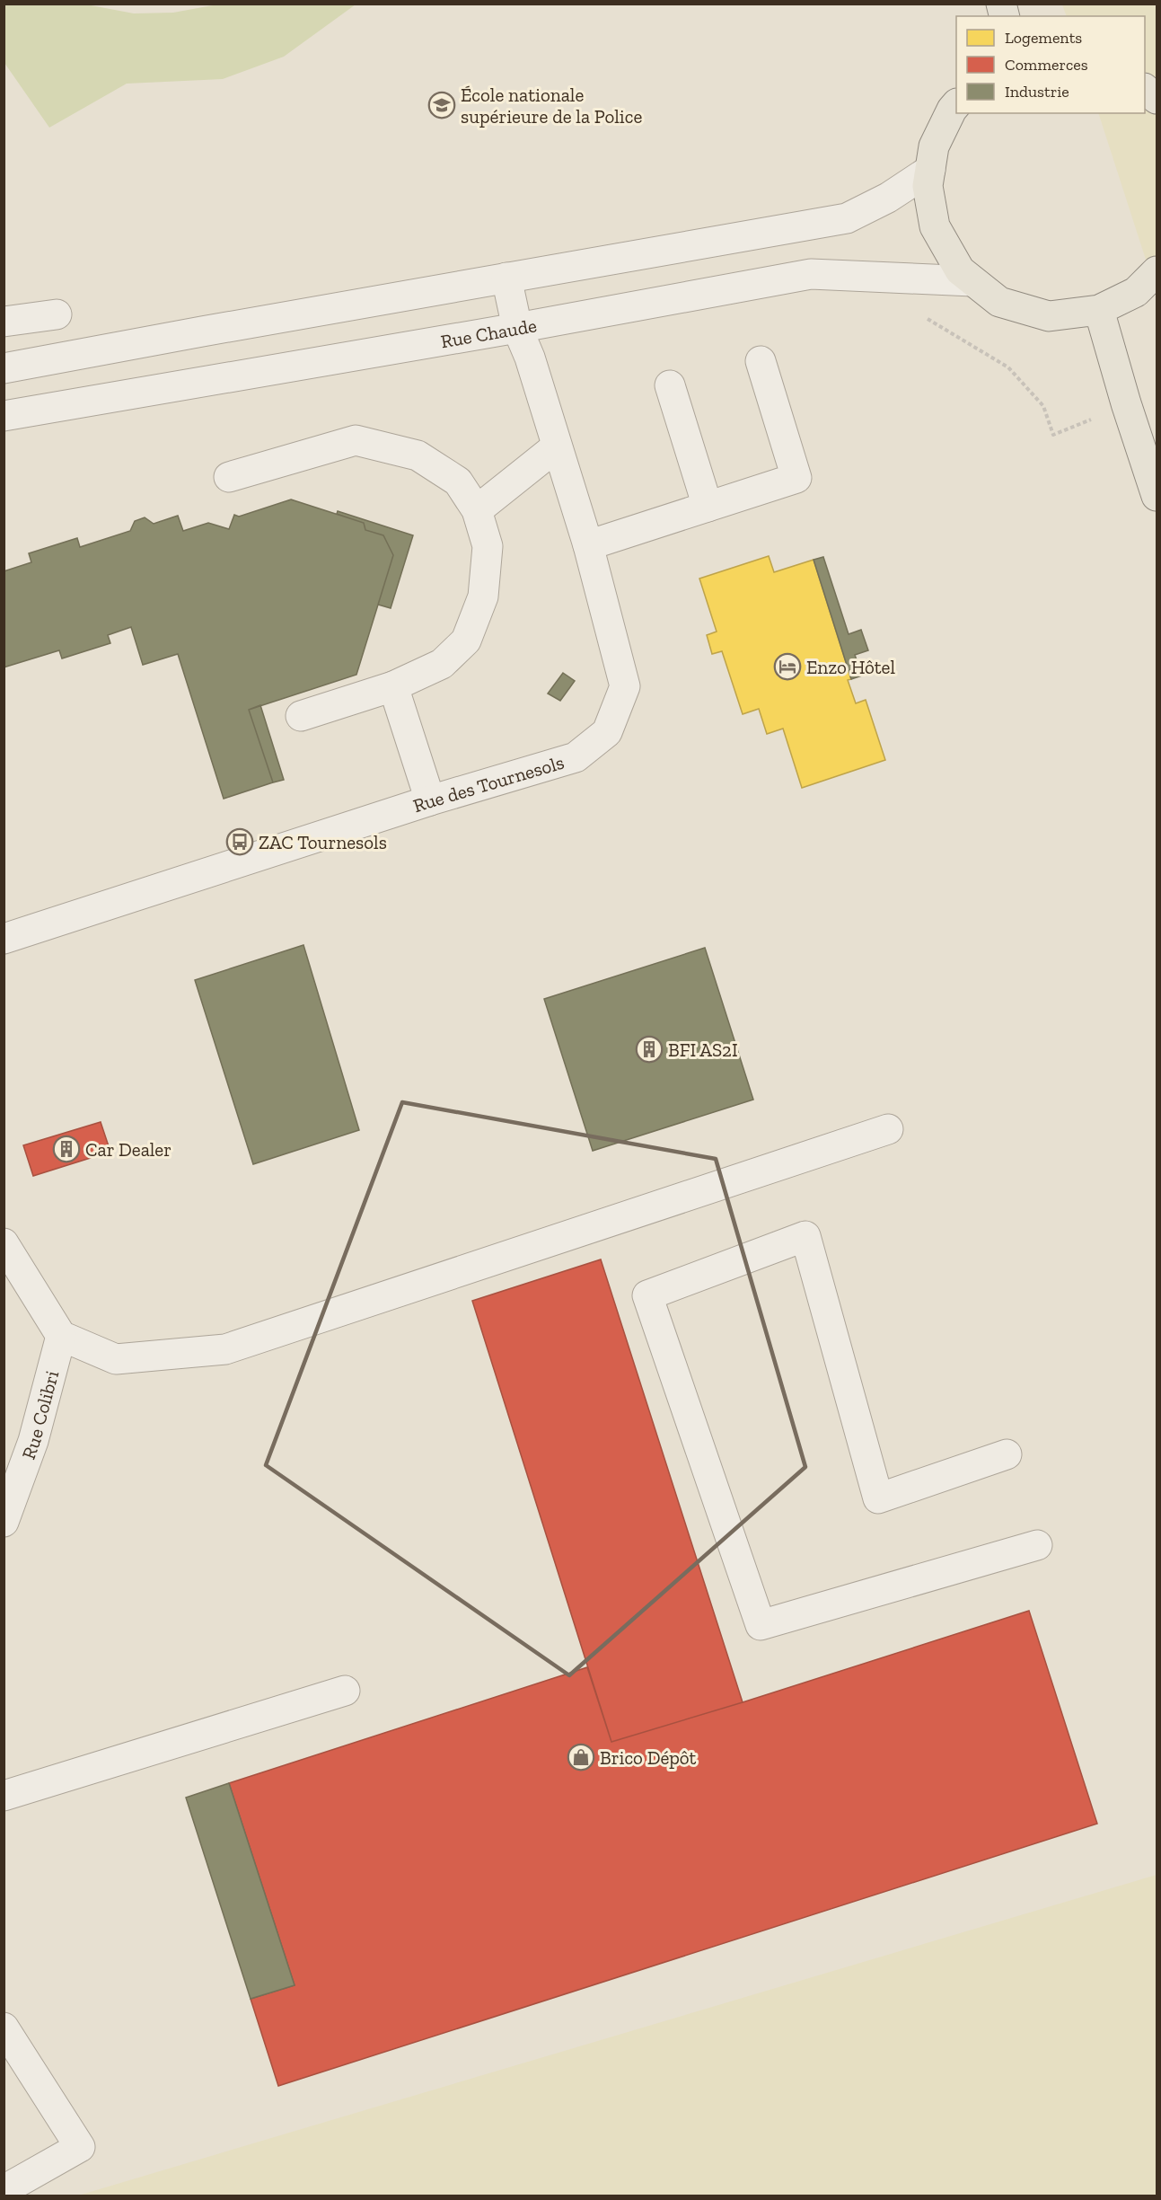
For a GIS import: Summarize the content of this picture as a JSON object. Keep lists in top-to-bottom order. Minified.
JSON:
{"streets":{"street":["Rue Chaude","Rue des Tournesols","Rue Colibri"]},"crossings":[["Rue Chaude","Rue des Tournesols"]],"places":{"school or university":["École nationale supérieure de la Police"],"hotel":["Enzo Hôtel"],"bus stop":["ZAC Tournesols"],"building":["BFI AS2I","Car Dealer"],"shop":["Brico Dépôt"]},"legend":["Logements","Commerces","Industrie"]}
